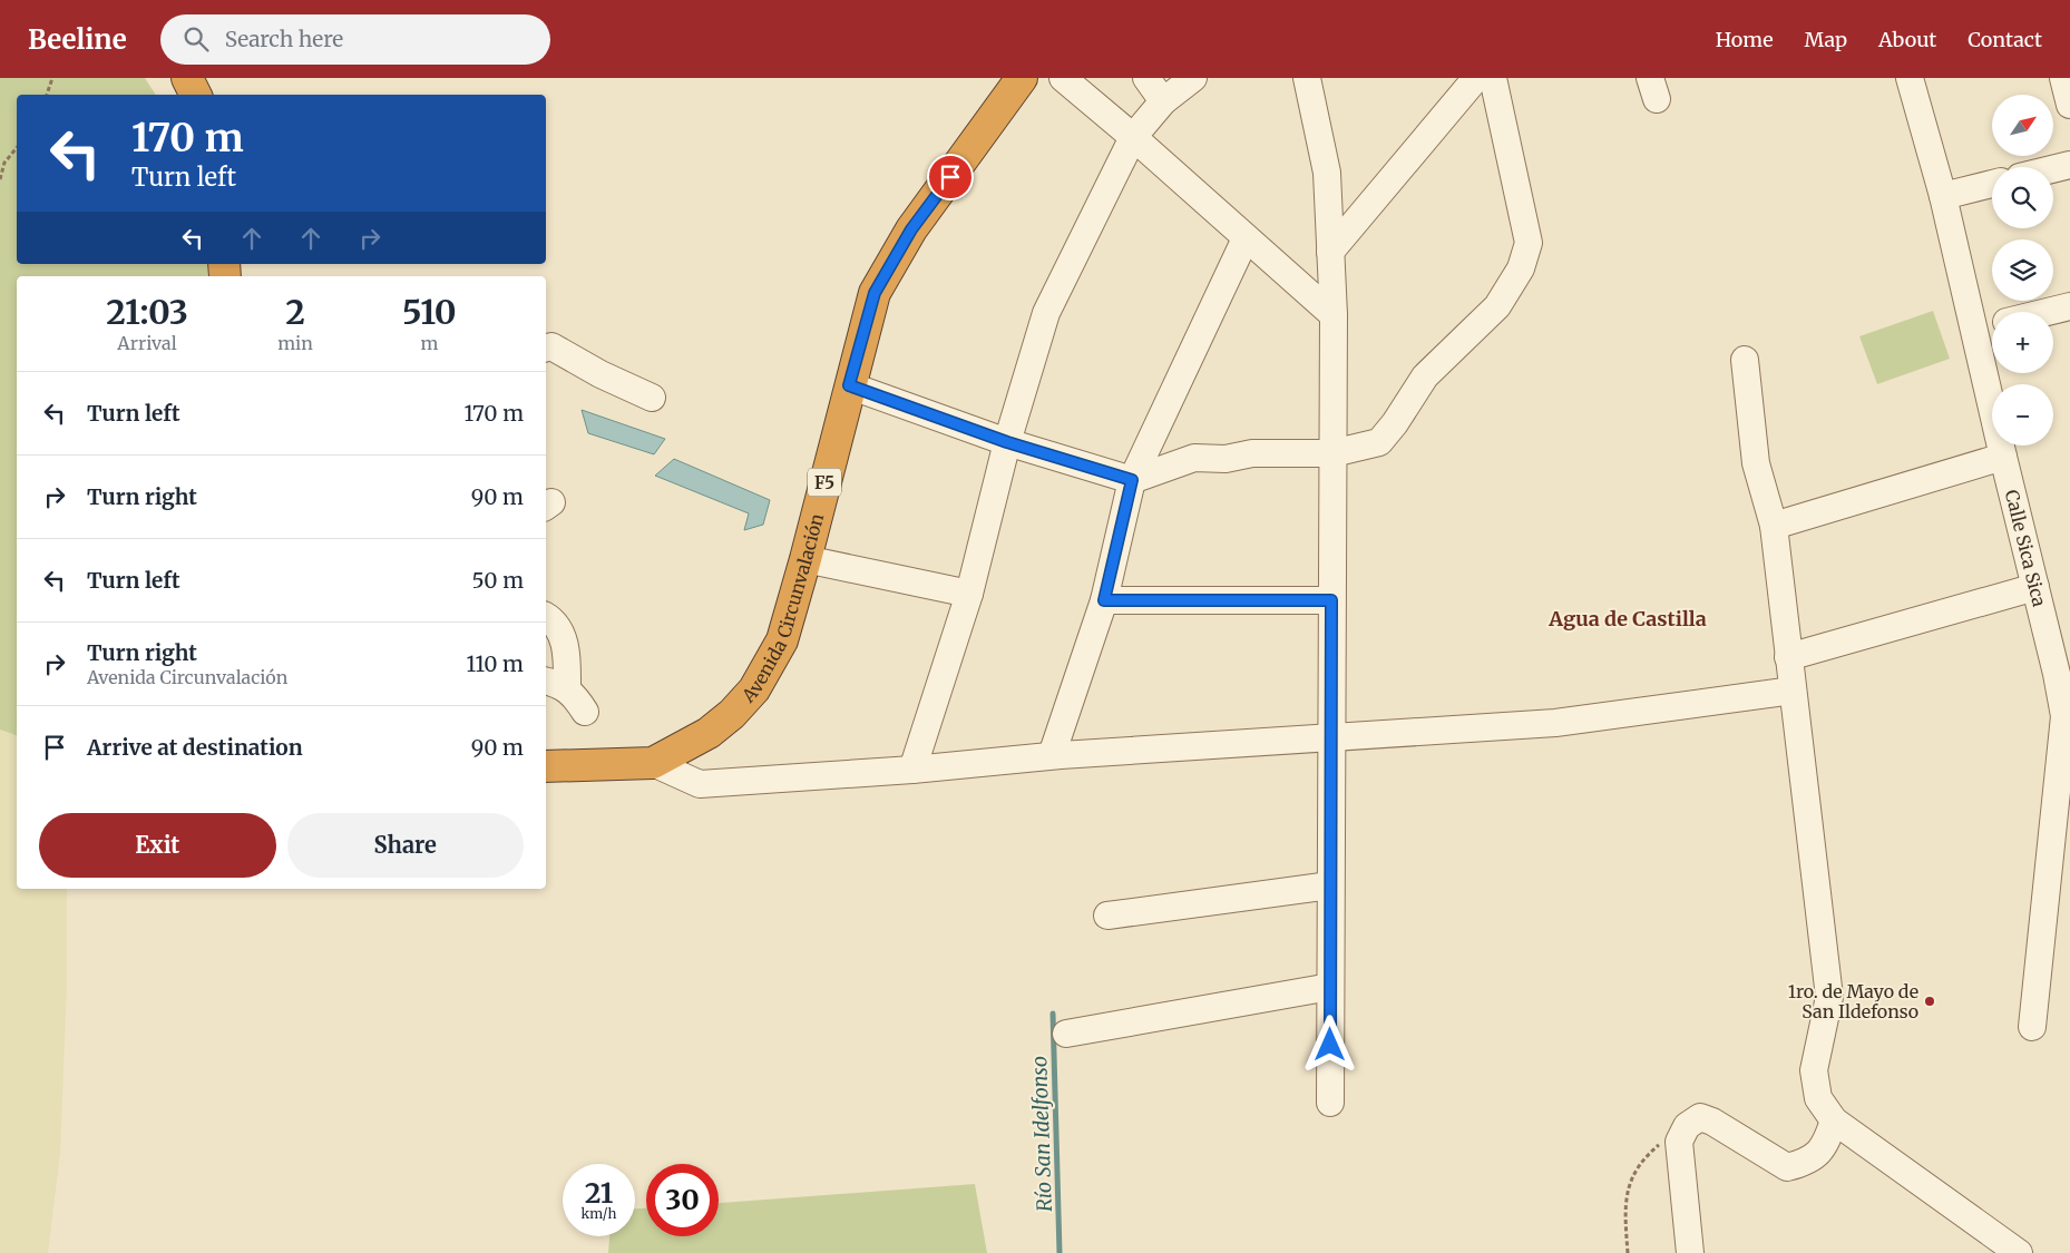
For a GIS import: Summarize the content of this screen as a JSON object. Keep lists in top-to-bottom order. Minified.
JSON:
{"streets":{"highway":["F5","Avenida Circunvalación"],"street":["Calle Sica Sica"]},"districts":["Agua de Castilla"],"water":["Río San Idelfonso"],"places":["1ro. de Mayo de San Ildefonso"],"north":"top right","page":{"header":"Beeline","search":"Search here","nav":["Home","Map","About","Contact"],"map_buttons":["+","−"],"turn":["170 m","Turn left"],"eta":["21:03","Arrival","2","min","510","m"],"list":[{"name":"Turn left","value":"170 m"},{"name":"Turn right","value":"90 m"},{"name":"Turn left","value":"50 m"},{"name":"Turn right","note":"Avenida Circunvalación","value":"110 m"},{"name":"Arrive at destination","value":"90 m"}],"buttons":["Exit","Share"],"speed":"21 km/h","limit":"30"}}
